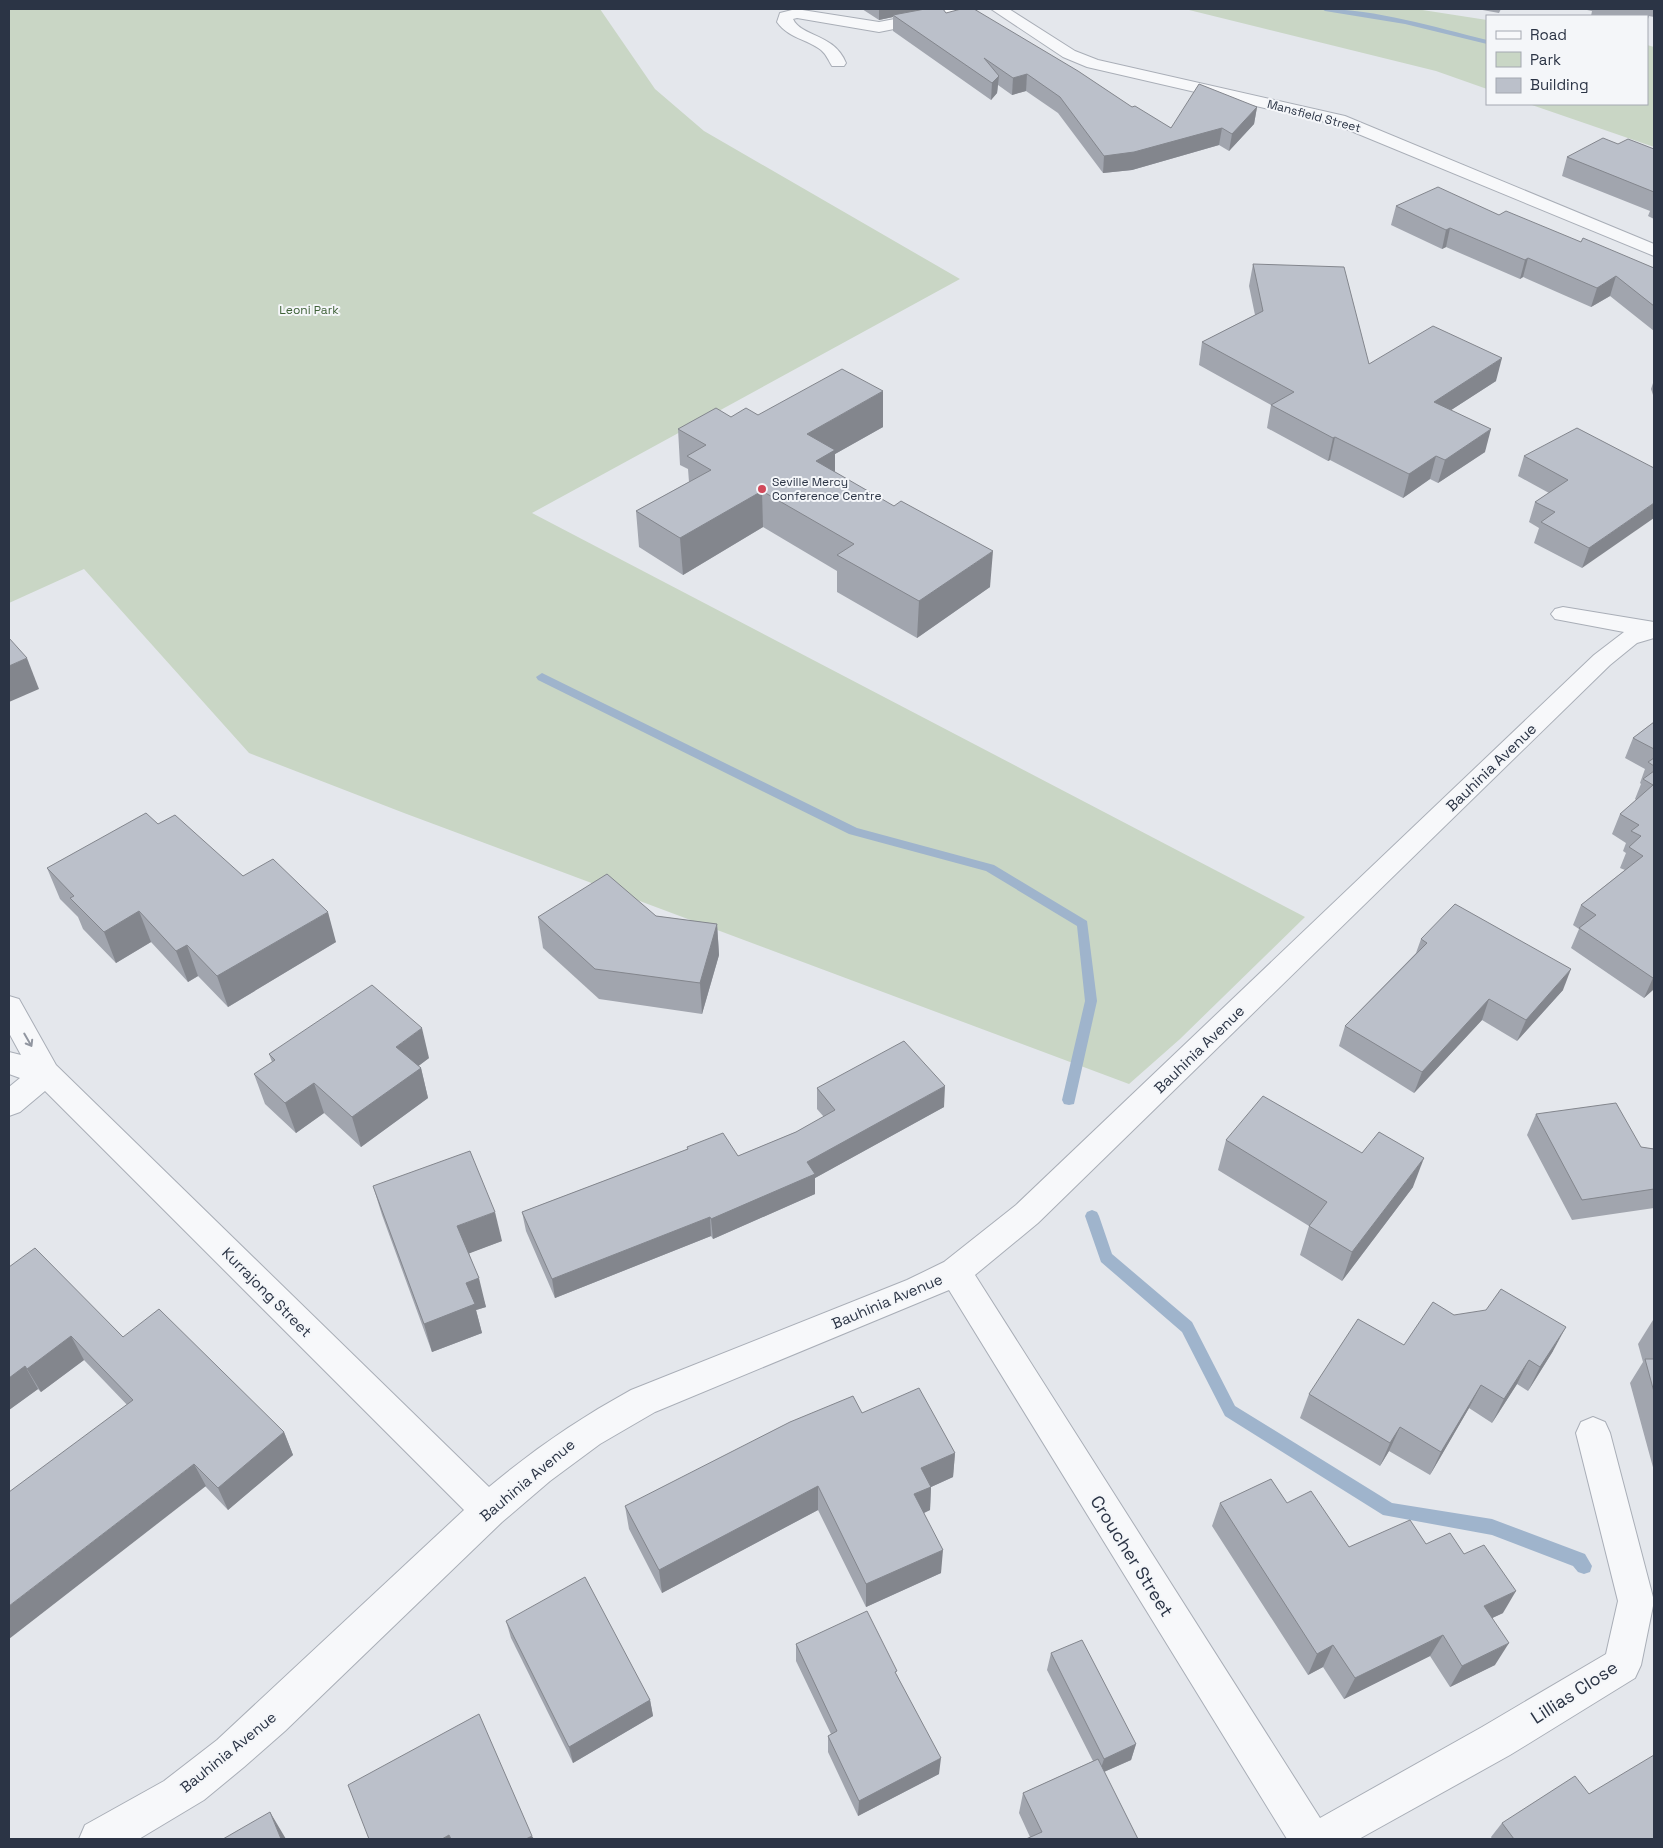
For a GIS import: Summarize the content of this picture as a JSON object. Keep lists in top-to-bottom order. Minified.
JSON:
{"streets":{"street":["Mansfield Street","Bauhinia Avenue","Kurrajong Street","Croucher Street","Lillias Close"]},"crossings":[["Bauhinia Avenue","Kurrajong Street"],["Bauhinia Avenue","Croucher Street"]],"parks":["Leoni Park"],"places":["Seville Mercy Conference Centre"],"legend":["Road","Park","Building"]}
